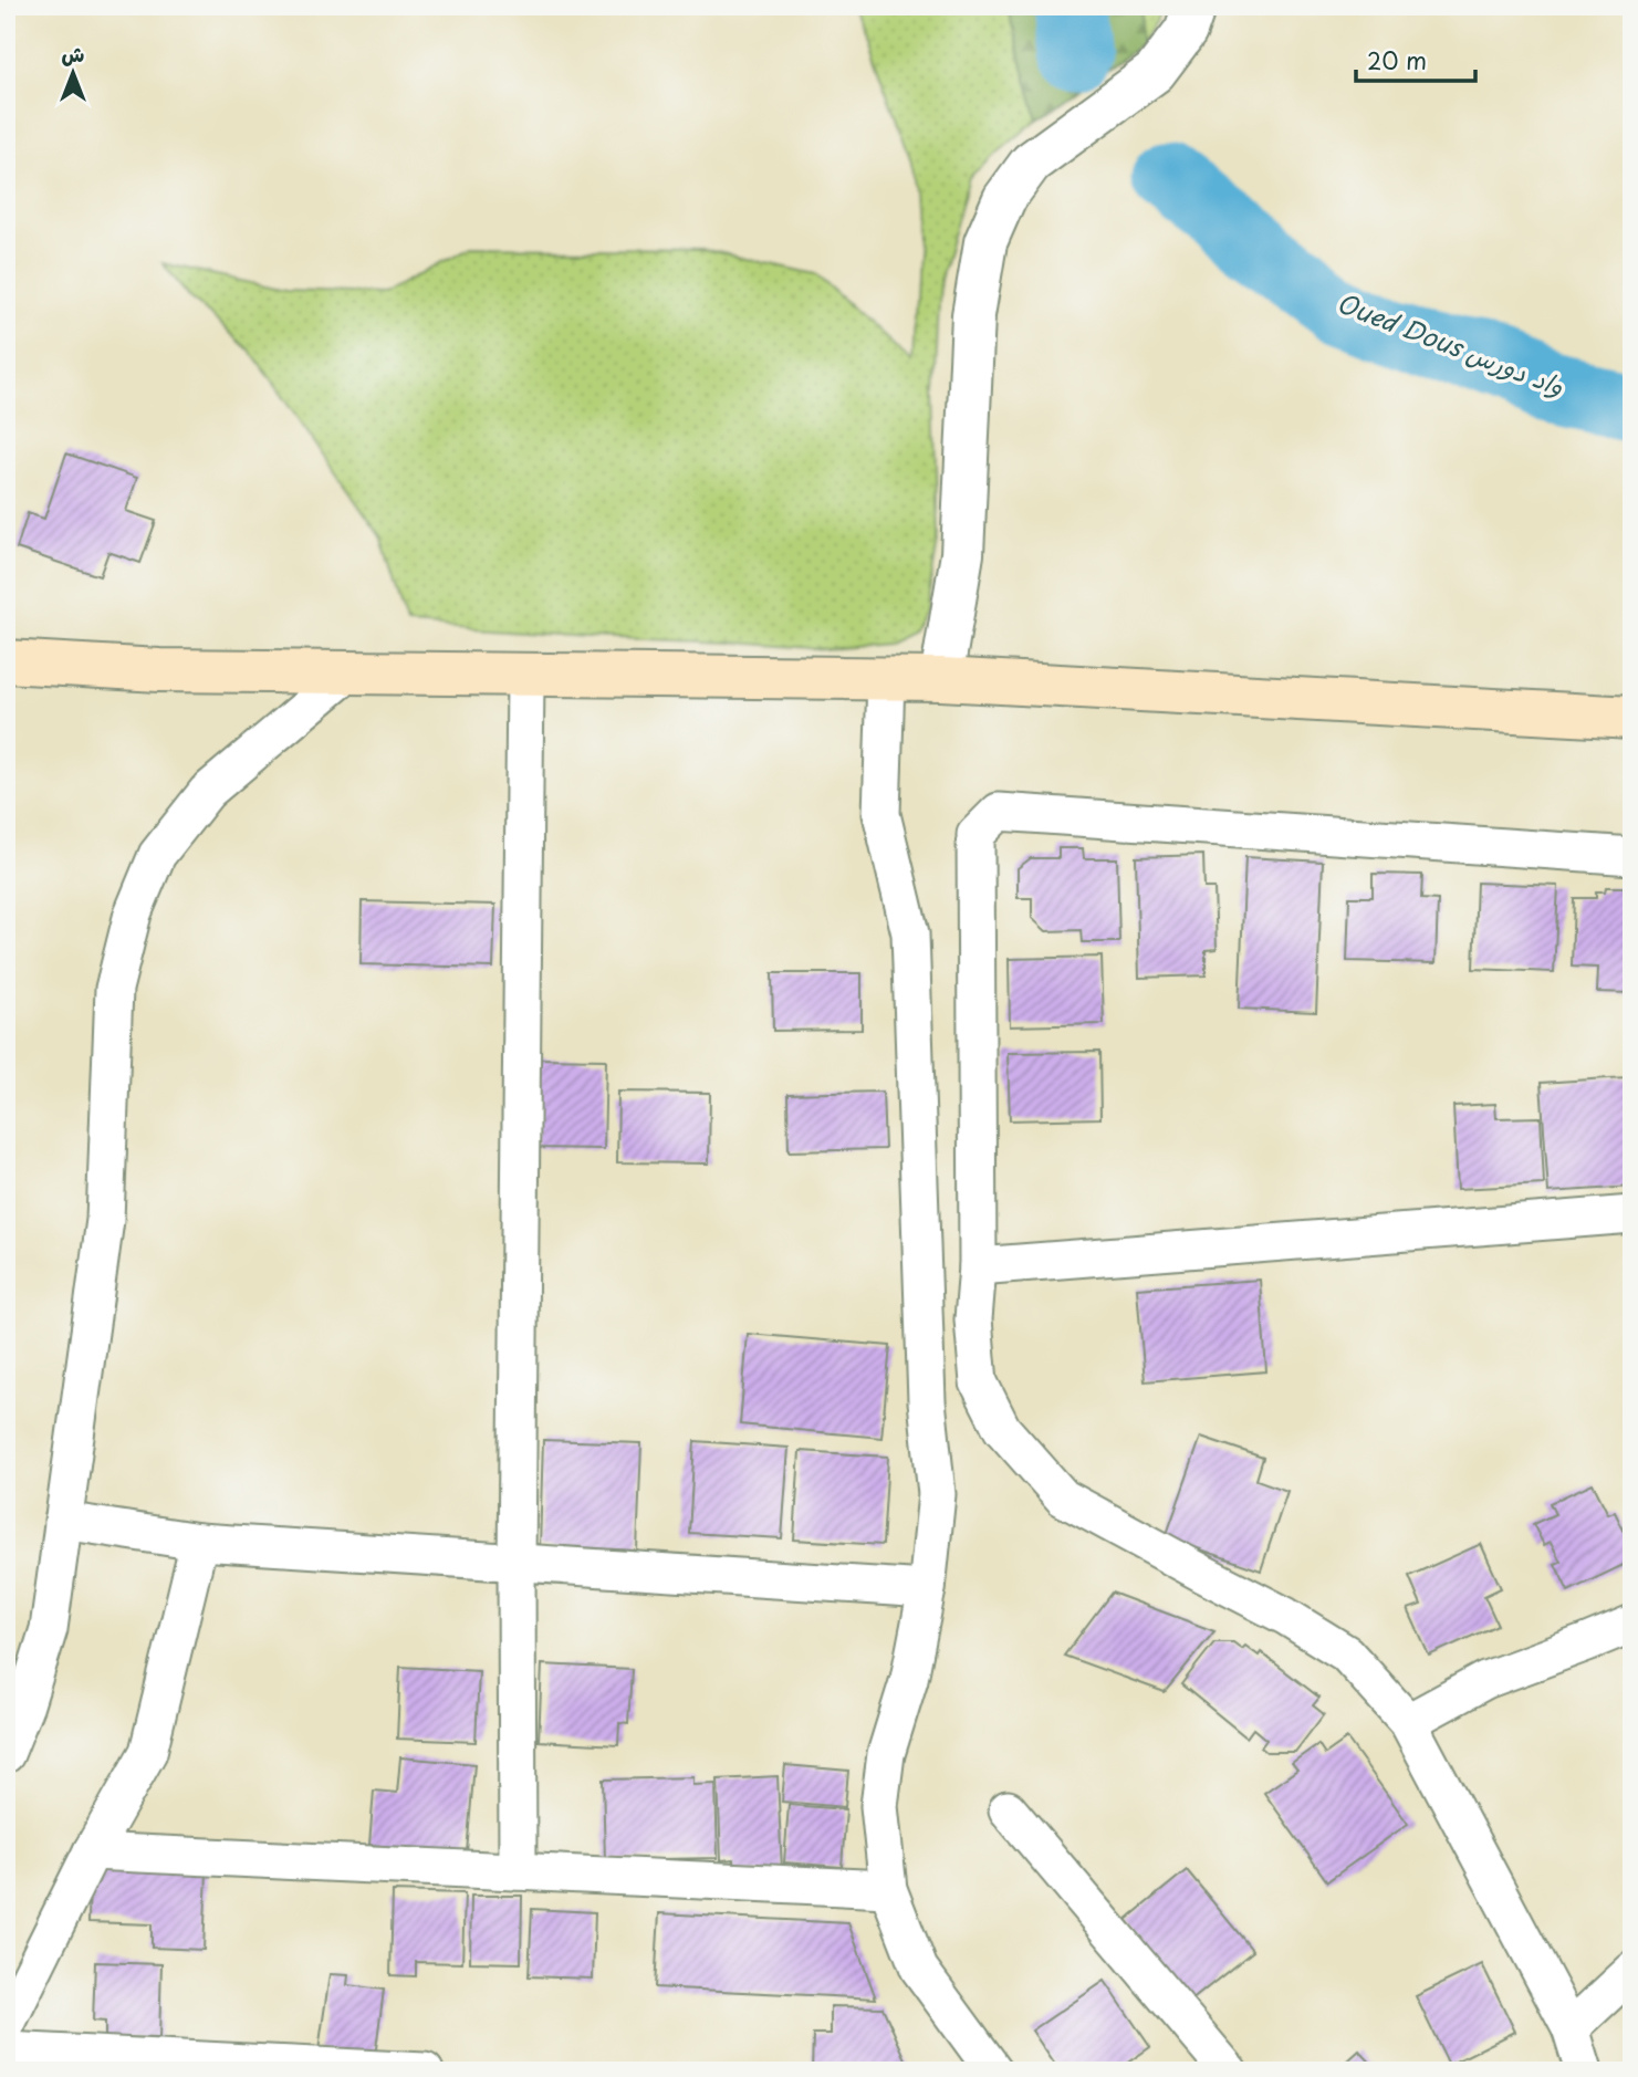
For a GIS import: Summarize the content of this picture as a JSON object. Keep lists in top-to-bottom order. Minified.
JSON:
{"water":["Oued Dous واد دورس"],"scale_bar":"20 m","north":"top"}
